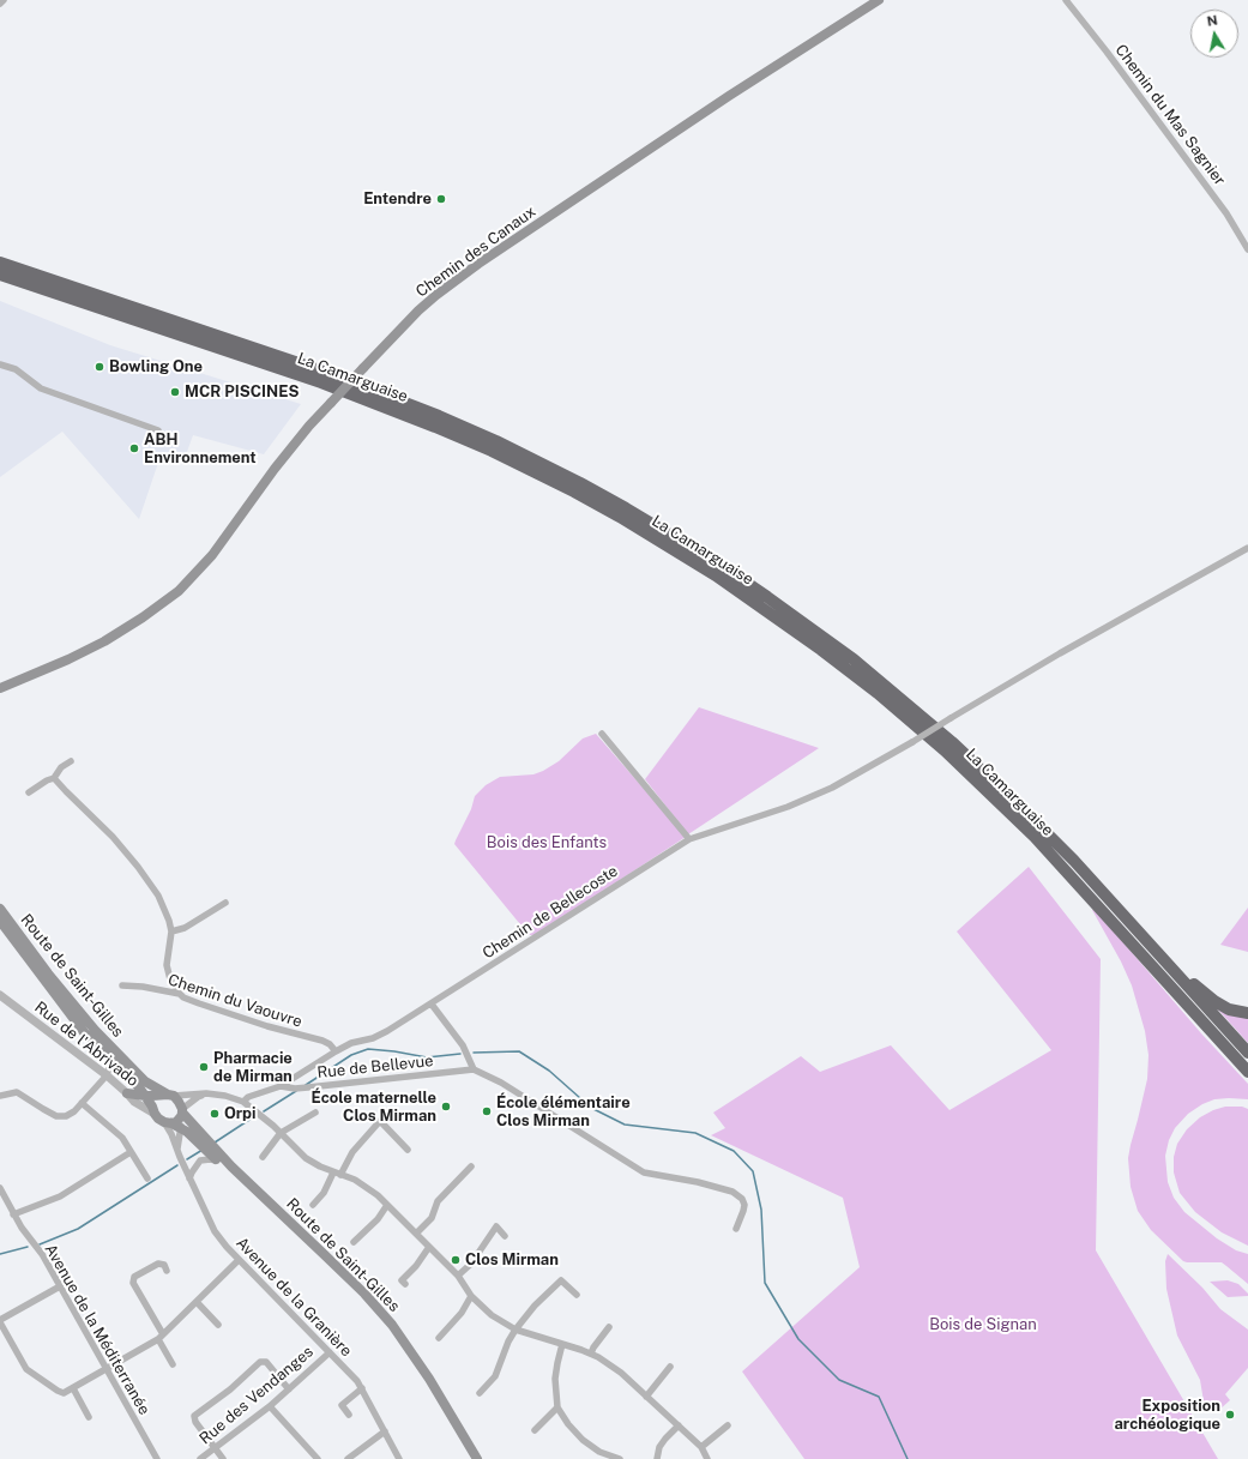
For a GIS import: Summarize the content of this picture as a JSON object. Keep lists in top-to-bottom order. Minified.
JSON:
{"streets":{"highway":["La Camarguaise"],"main road":["Chemin des Canaux","Route de Saint-Gilles"],"street":["Chemin du Mas Sagnier","Chemin de Bellecoste","Chemin du Vaouvre","Rue de l'Abrivado","Rue de Bellevue","Avenue de la Granière","Avenue de la Méditerranée","Rue des Vendanges"]},"crossings":[["Chemin de Bellecoste","Chemin du Vaouvre"],["Chemin de Bellecoste","Rue de Bellevue"],["Route de Saint-Gilles","Rue de l'Abrivado"],["Route de Saint-Gilles","Avenue de la Granière"],["Rue de l'Abrivado","Avenue de la Granière"],["Avenue de la Granière","Rue des Vendanges"]],"parks":["Bois des Enfants","Bois de Signan"],"places":["Entendre","Bowling One","MCR PISCINES","ABH Environnement","Pharmacie de Mirman","École maternelle Clos Mirman","École élémentaire Clos Mirman","Orpi","Clos Mirman","Exposition archéologique"],"north":"top"}
